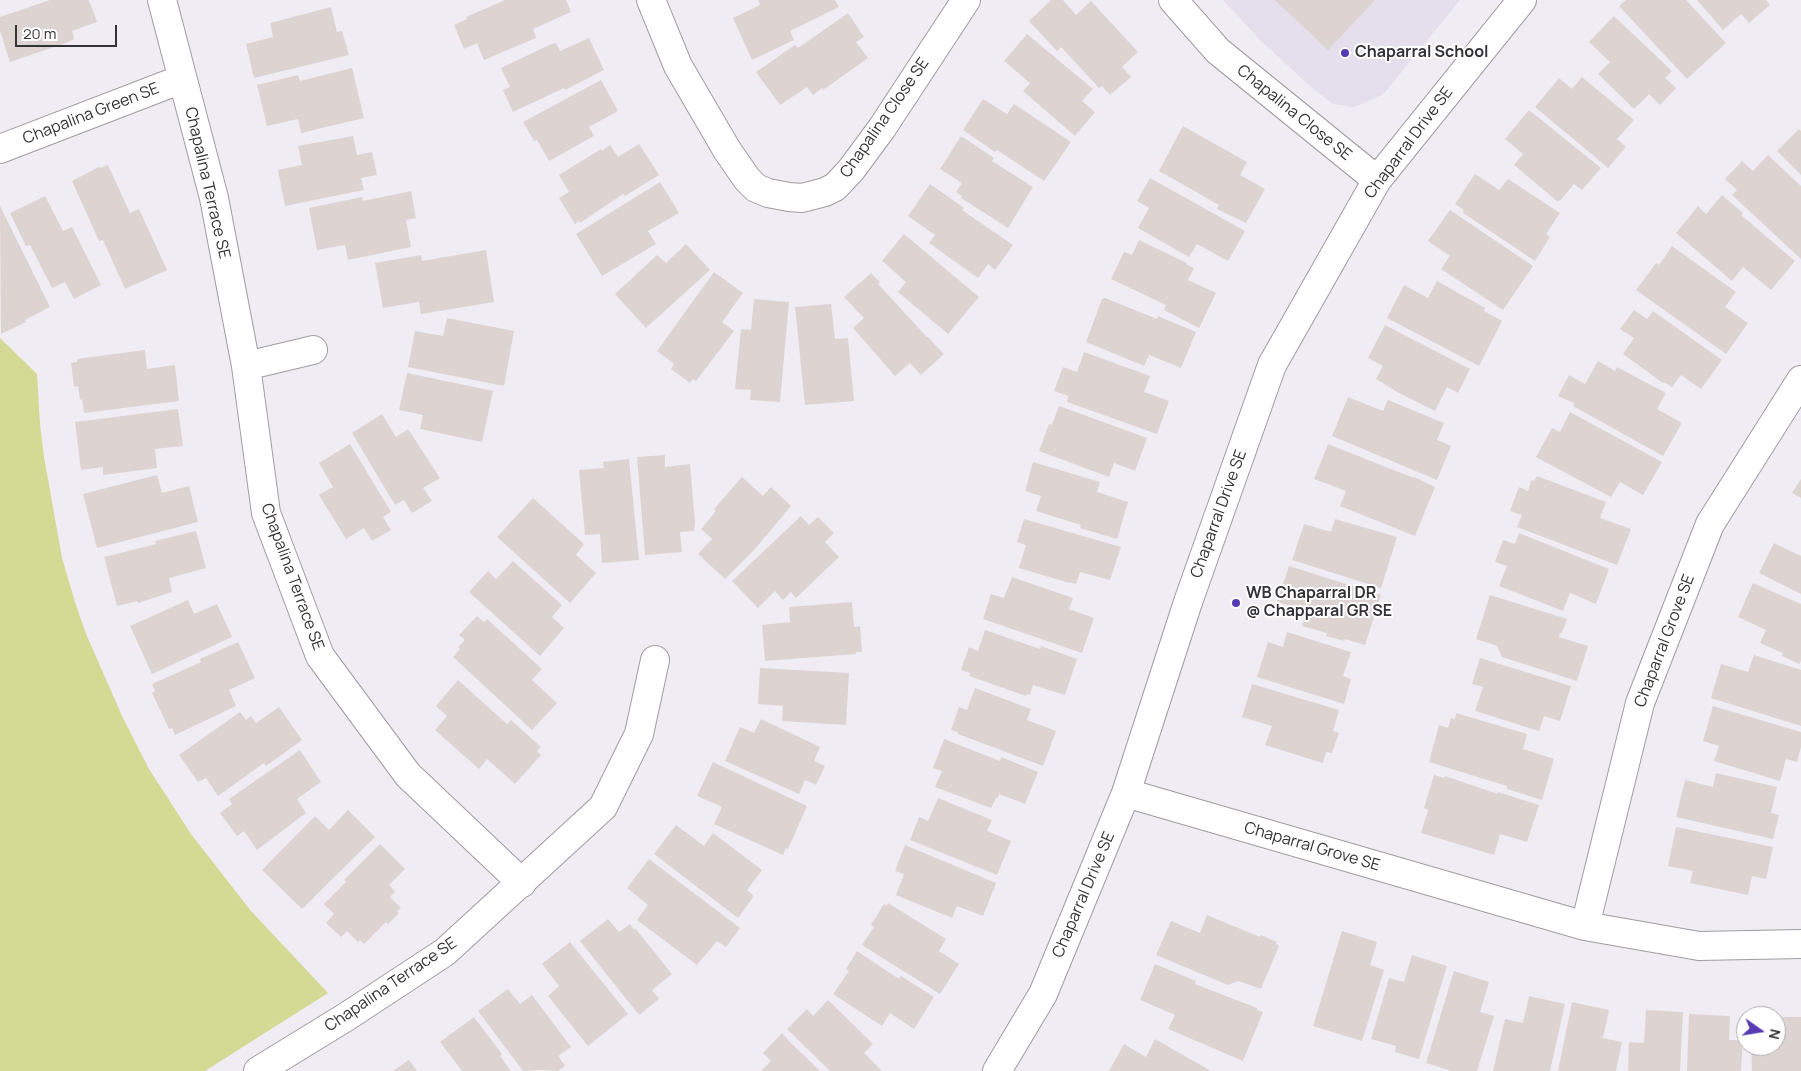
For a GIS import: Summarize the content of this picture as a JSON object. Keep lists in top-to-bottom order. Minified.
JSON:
{"streets":{"street":["Chapalina Close SE","Chapalina Green SE","Chaparral Drive SE","Chapalina Terrace SE","Chaparral Grove SE"]},"crossings":[["Chapalina Close SE","Chaparral Drive SE"],["Chapalina Green SE","Chapalina Terrace SE"],["Chaparral Drive SE","Chaparral Grove SE"]],"places":["Chaparral School","WB Chaparral DR @ Chapparal GR SE"],"scale_bar":"20 m","north":"right"}
